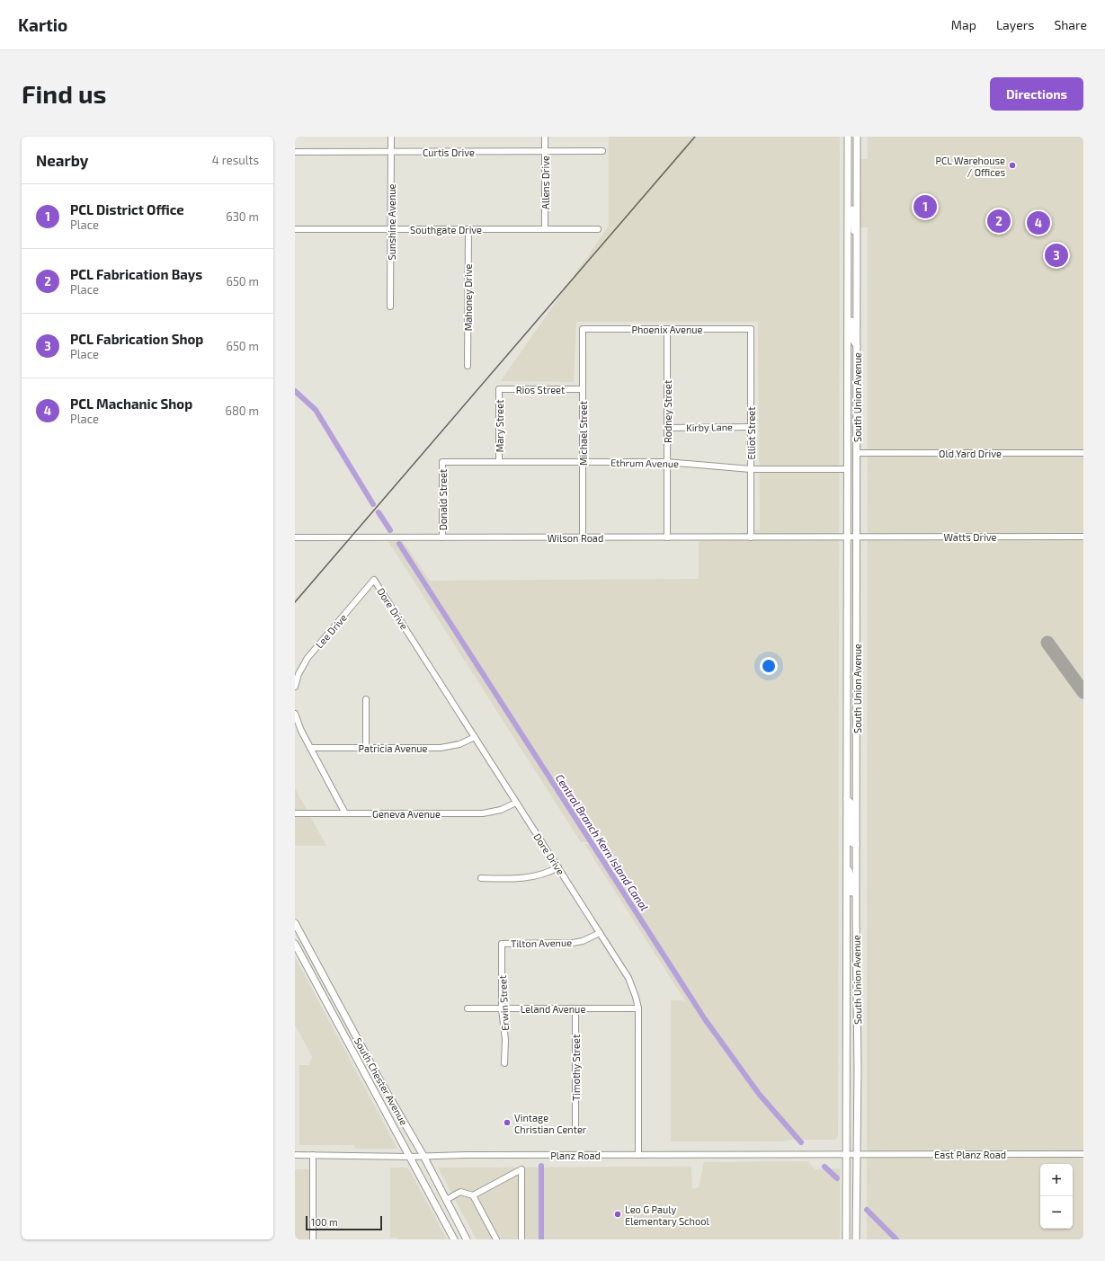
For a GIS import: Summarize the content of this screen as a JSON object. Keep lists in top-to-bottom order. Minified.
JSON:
{"streets":{"main road":["South Union Avenue","South Chester Avenue"],"street":["Curtis Drive","Allens Drive","Sunshine Avenue","Southgate Drive","Mahoney Drive","Phoenix Avenue","Rios Street","Rodney Street","Mary Street","Kirby Lane","Michael Street","Elliot Street","Old Yard Drive","Ethrum Avenue","Donald Street","Watts Drive","Wilson Road","Dore Drive","Lee Drive","Patricia Avenue","Geneva Avenue","Tilton Avenue","Erwin Street","Leland Avenue","Timothy Street","East Planz Road","Planz Road"]},"crossings":[["Curtis Drive","Allens Drive"],["Curtis Drive","Sunshine Avenue"],["Allens Drive","Southgate Drive"],["Sunshine Avenue","Southgate Drive"],["Southgate Drive","Mahoney Drive"],["Phoenix Avenue","Rodney Street"],["Phoenix Avenue","Michael Street"],["Phoenix Avenue","Elliot Street"],["Rios Street","Mary Street"],["Rios Street","Michael Street"],["South Union Avenue","Old Yard Drive"],["South Union Avenue","Ethrum Avenue"],["South Union Avenue","Watts Drive"],["South Union Avenue","Wilson Road"],["South Union Avenue","East Planz Road"],["South Union Avenue","Planz Road"],["Rodney Street","Kirby Lane"],["Rodney Street","Ethrum Avenue"],["Rodney Street","Wilson Road"],["Mary Street","Ethrum Avenue"],["Kirby Lane","Elliot Street"],["Michael Street","Ethrum Avenue"],["Michael Street","Wilson Road"],["Elliot Street","Ethrum Avenue"],["Elliot Street","Wilson Road"],["Ethrum Avenue","Donald Street"],["Donald Street","Wilson Road"],["Watts Drive","Wilson Road"],["Dore Drive","Lee Drive"],["Dore Drive","Patricia Avenue"],["Dore Drive","Geneva Avenue"],["Dore Drive","Tilton Avenue"],["Dore Drive","Leland Avenue"],["Dore Drive","Planz Road"],["Tilton Avenue","Erwin Street"],["Erwin Street","Leland Avenue"],["Leland Avenue","Timothy Street"],["South Chester Avenue","Planz Road"],["East Planz Road","Planz Road"]],"water":["Central Branch Kern Island Canal"],"places":["PCL Warehouse / Offices","Vintage Christian Center","Leo G Pauly Elementary School"],"scale_bar":"100 m","page":{"header":"Kartio","nav":["Map","Layers","Share"],"buttons":"Directions","title":"Find us","heading":["Nearby","4 results"],"list":[{"mark":"1","name":"PCL District Office","note":"Place","value":"630 m"},{"mark":"2","name":"PCL Fabrication Bays","note":"Place","value":"650 m"},{"mark":"3","name":"PCL Fabrication Shop","note":"Place","value":"650 m"},{"mark":"4","name":"PCL Machanic Shop","note":"Place","value":"680 m"}],"pins":["1","2","4","3"],"map_buttons":["+","−"],"scale":"100 m"}}
